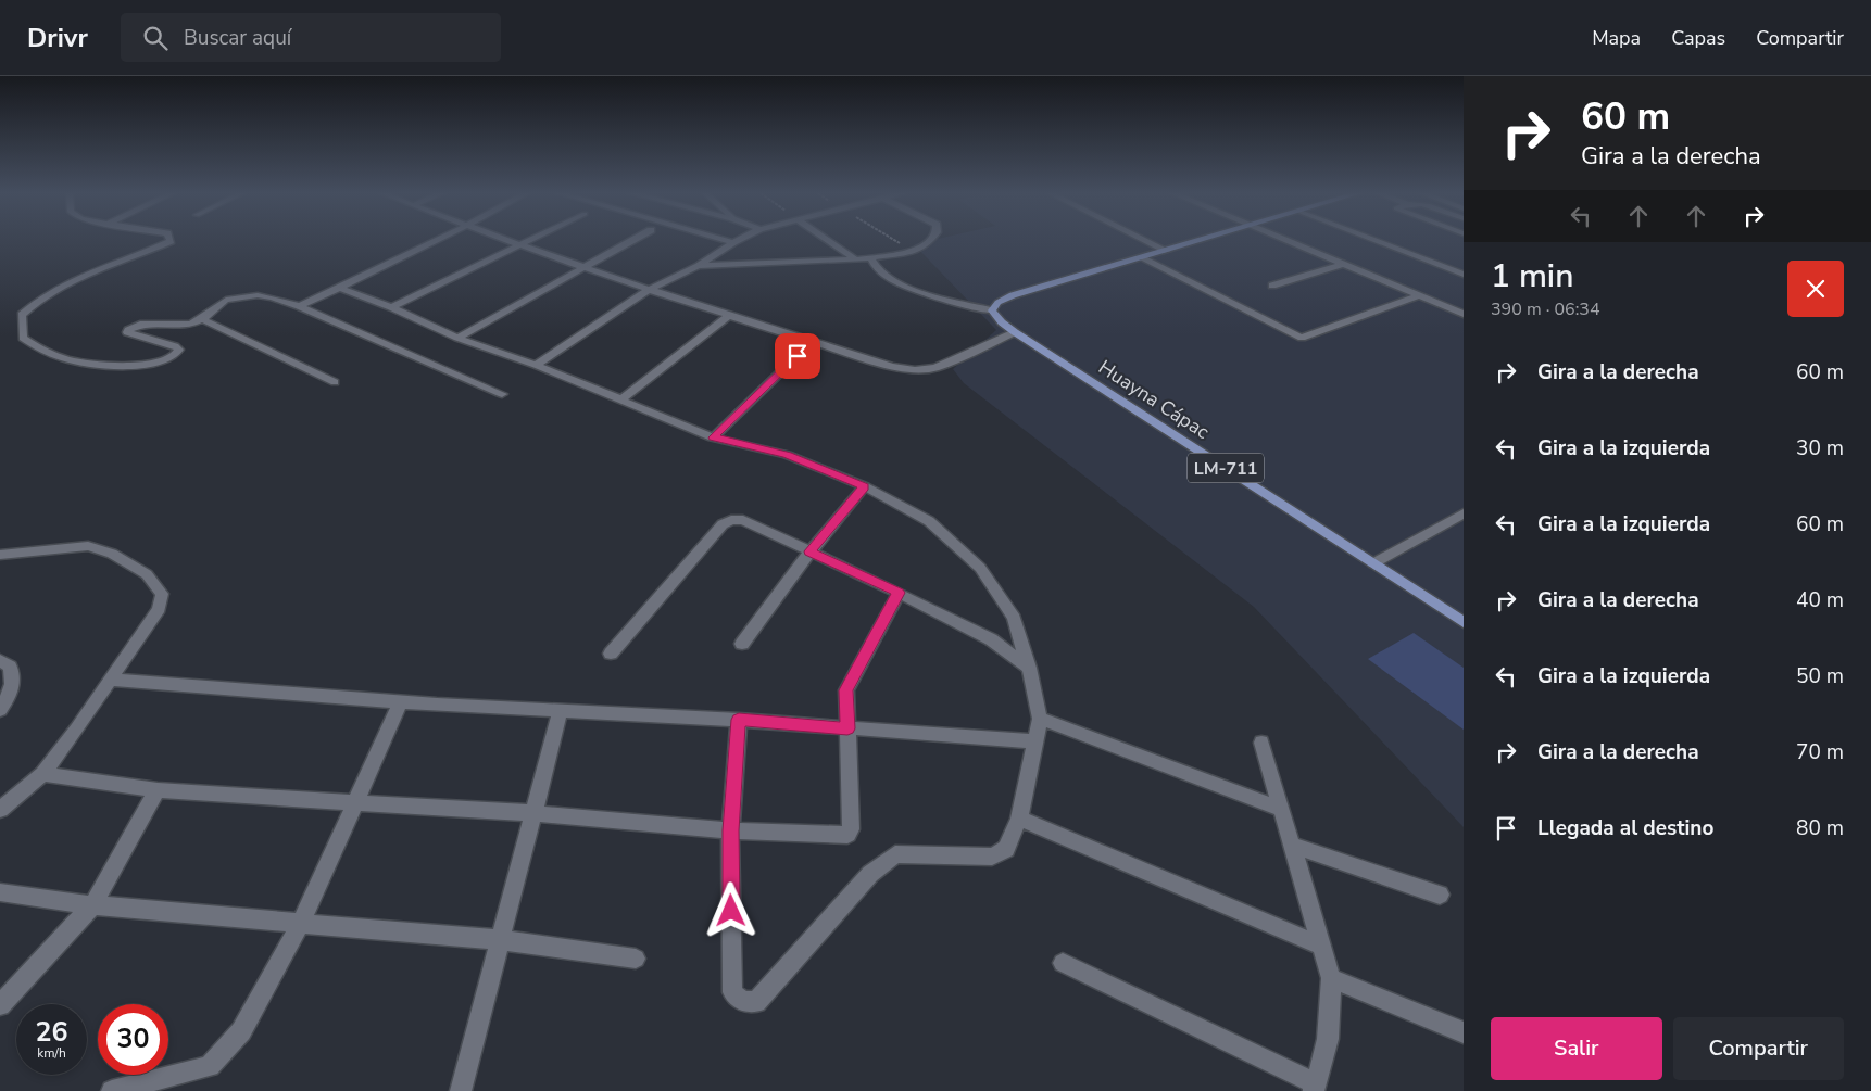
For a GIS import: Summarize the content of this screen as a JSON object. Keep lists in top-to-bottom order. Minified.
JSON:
{"streets":{"main road":["Huayna Cápac","LM-711"]},"page":{"header":"Drivr","search":"Buscar aquí","nav":["Mapa","Capas","Compartir"],"turn":["60 m","Gira a la derecha"],"heading":["1 min","390 m · 06:34"],"list":[{"name":"Gira a la derecha","value":"60 m"},{"name":"Gira a la izquierda","value":"30 m"},{"name":"Gira a la izquierda","value":"60 m"},{"name":"Gira a la derecha","value":"40 m"},{"name":"Gira a la izquierda","value":"50 m"},{"name":"Gira a la derecha","value":"70 m"},{"name":"Llegada al destino","value":"80 m"}],"speed":"26 km/h","limit":"30","buttons":["Salir","Compartir"]}}
